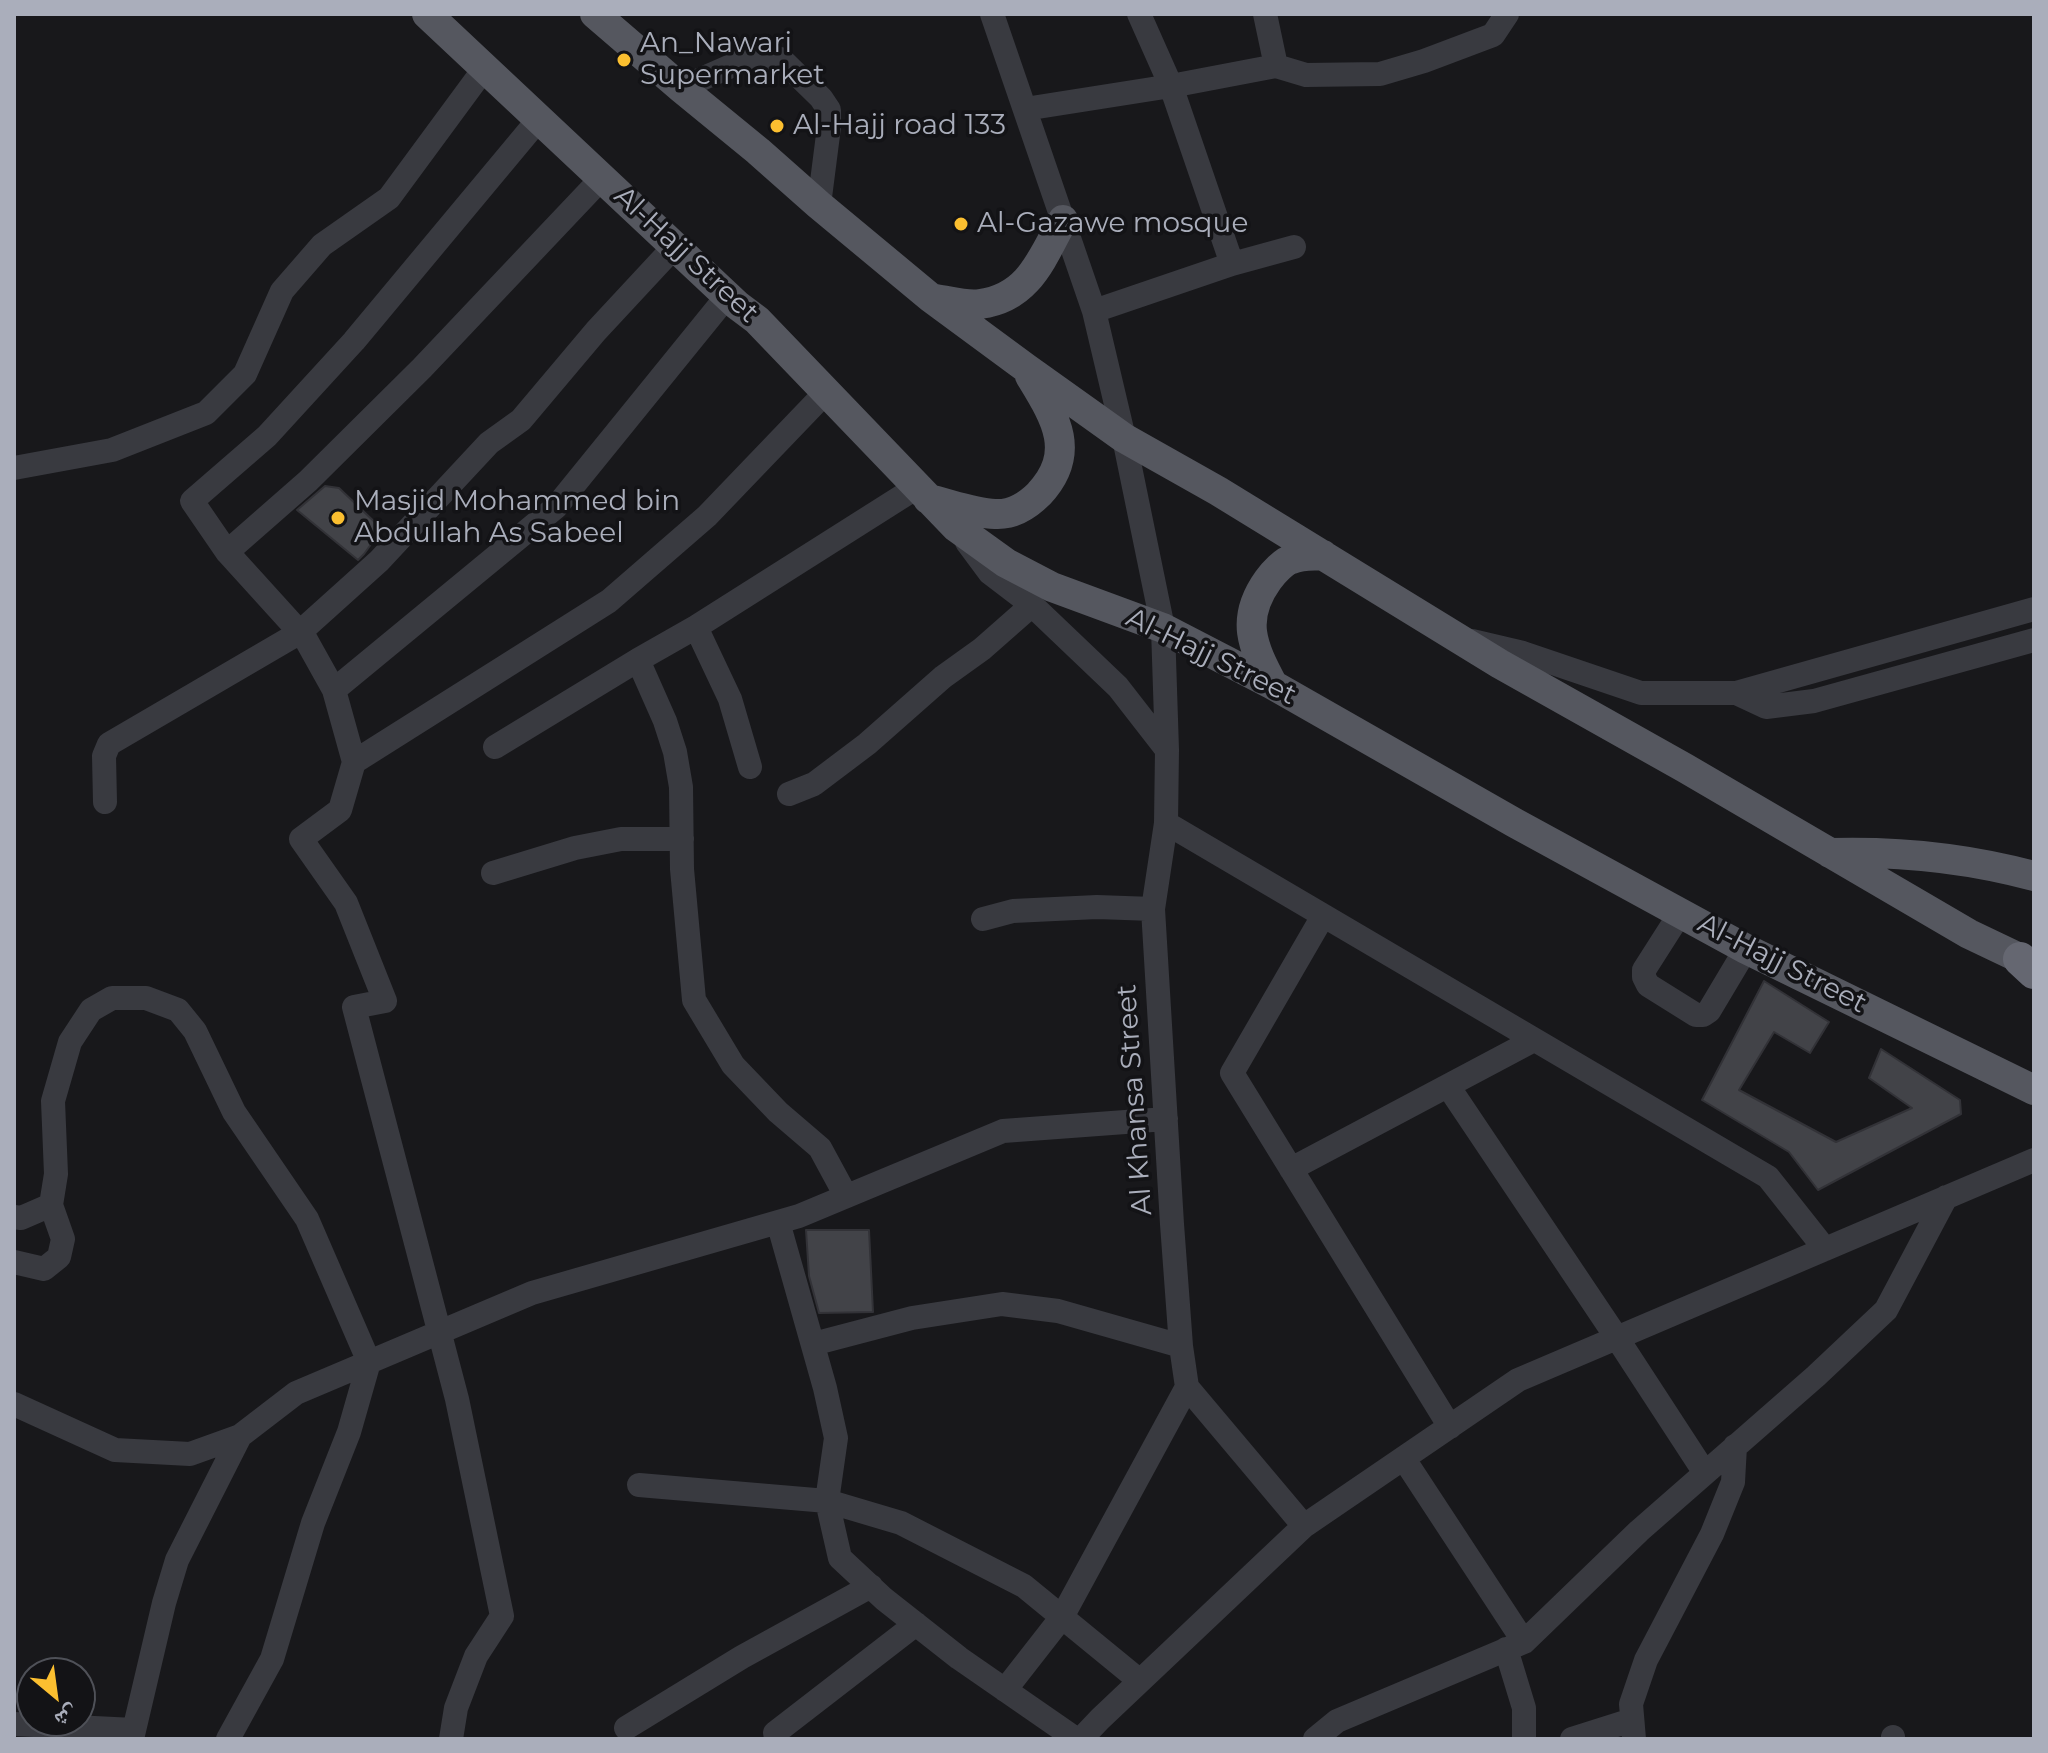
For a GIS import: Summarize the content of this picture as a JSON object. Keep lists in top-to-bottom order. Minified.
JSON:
{"streets":{"main road":["Al-Hajj Street"],"street":["Al Khansa Street"]},"crossings":[["Al-Hajj Street","Al Khansa Street"]],"places":["An_Nawari Supermarket","Al-Hajj road 133","Al-Gazawe mosque","Masjid Mohammed bin Abdullah As Sabeel"],"north":"bottom right"}
